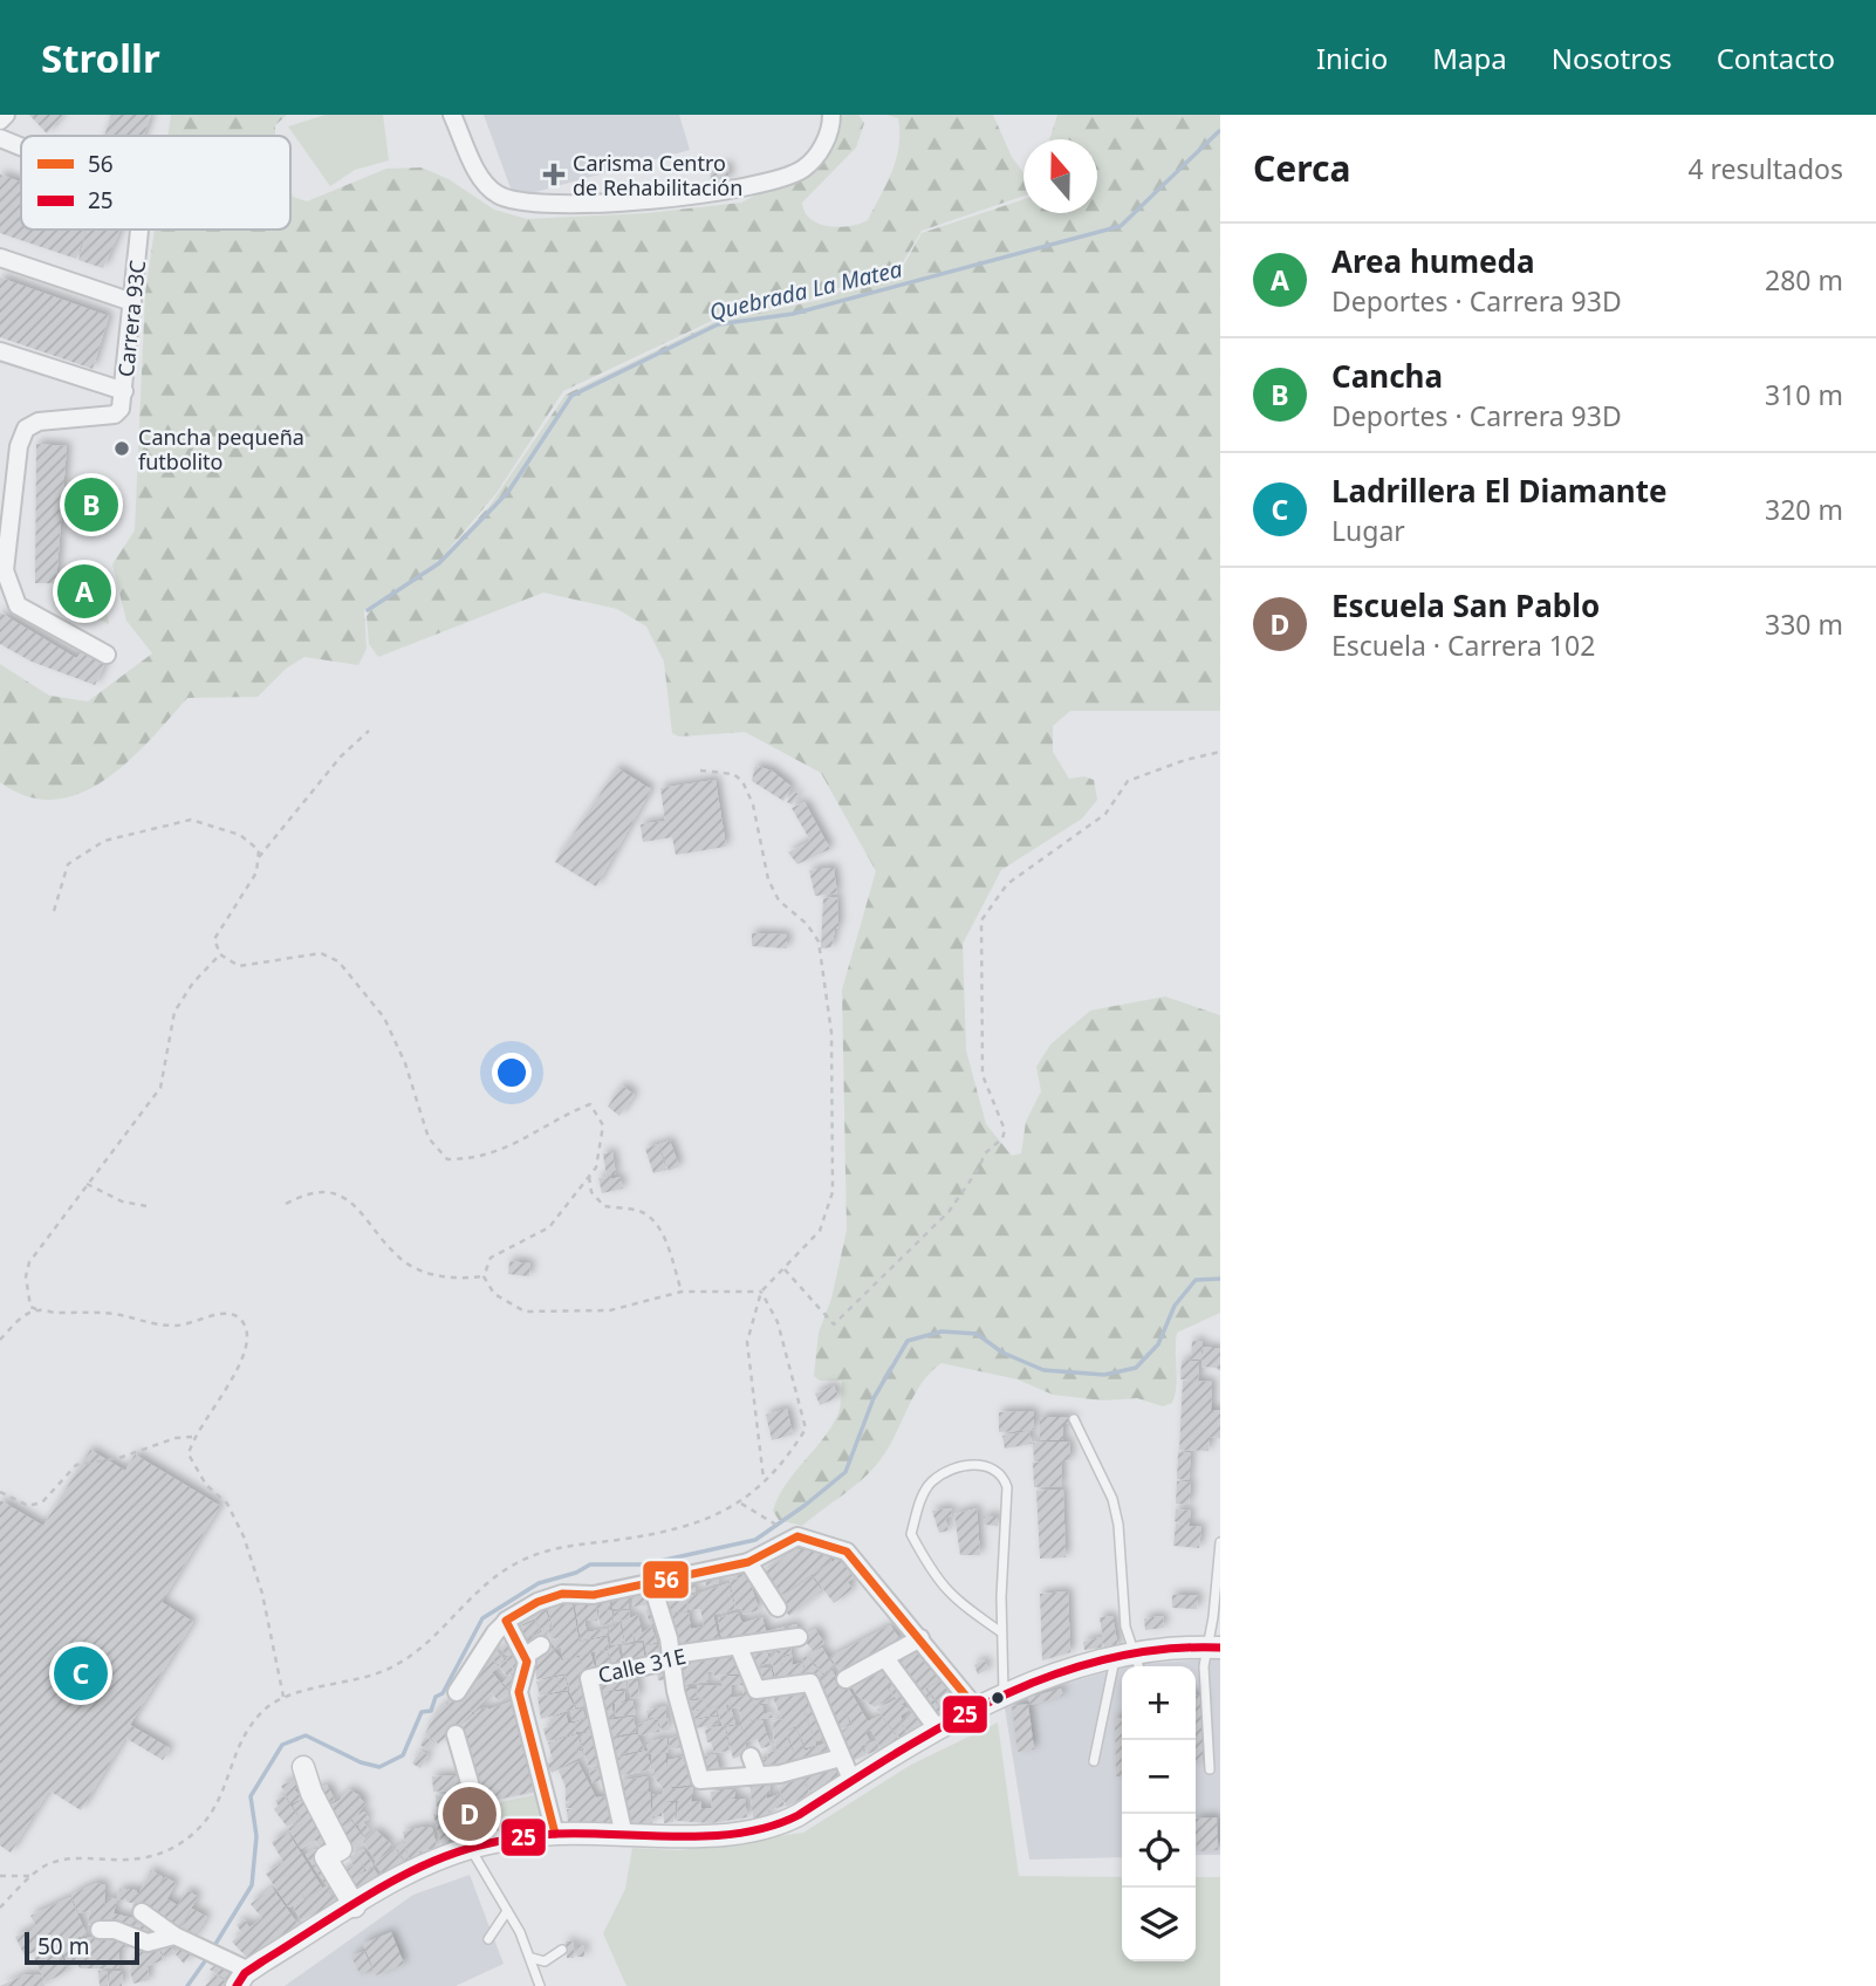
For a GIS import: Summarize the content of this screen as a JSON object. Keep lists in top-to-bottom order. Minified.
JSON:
{"streets":{"street":["Carrera 93C","Calle 31E"]},"water":["Quebrada La Matea"],"places":{"health":["Carisma Centro de Rehabilitación"],"other":["Cancha pequeña futbolito"]},"lines":["transit line 56","transit line 25"],"legend":["56","25"],"scale_bar":"50 m","north":"top","page":{"header":"Strollr","nav":["Inicio","Mapa","Nosotros","Contacto"],"heading":["Cerca","4 resultados"],"list":[{"mark":"A","name":"Area humeda","note":"Deportes · Carrera 93D","value":"280 m"},{"mark":"B","name":"Cancha","note":"Deportes · Carrera 93D","value":"310 m"},{"mark":"C","name":"Ladrillera El Diamante","note":"Lugar","value":"320 m"},{"mark":"D","name":"Escuela San Pablo","note":"Escuela · Carrera 102","value":"330 m"}],"pins":["B","A","C","D"],"map_buttons":["+","−"],"scale":"50 m"}}
